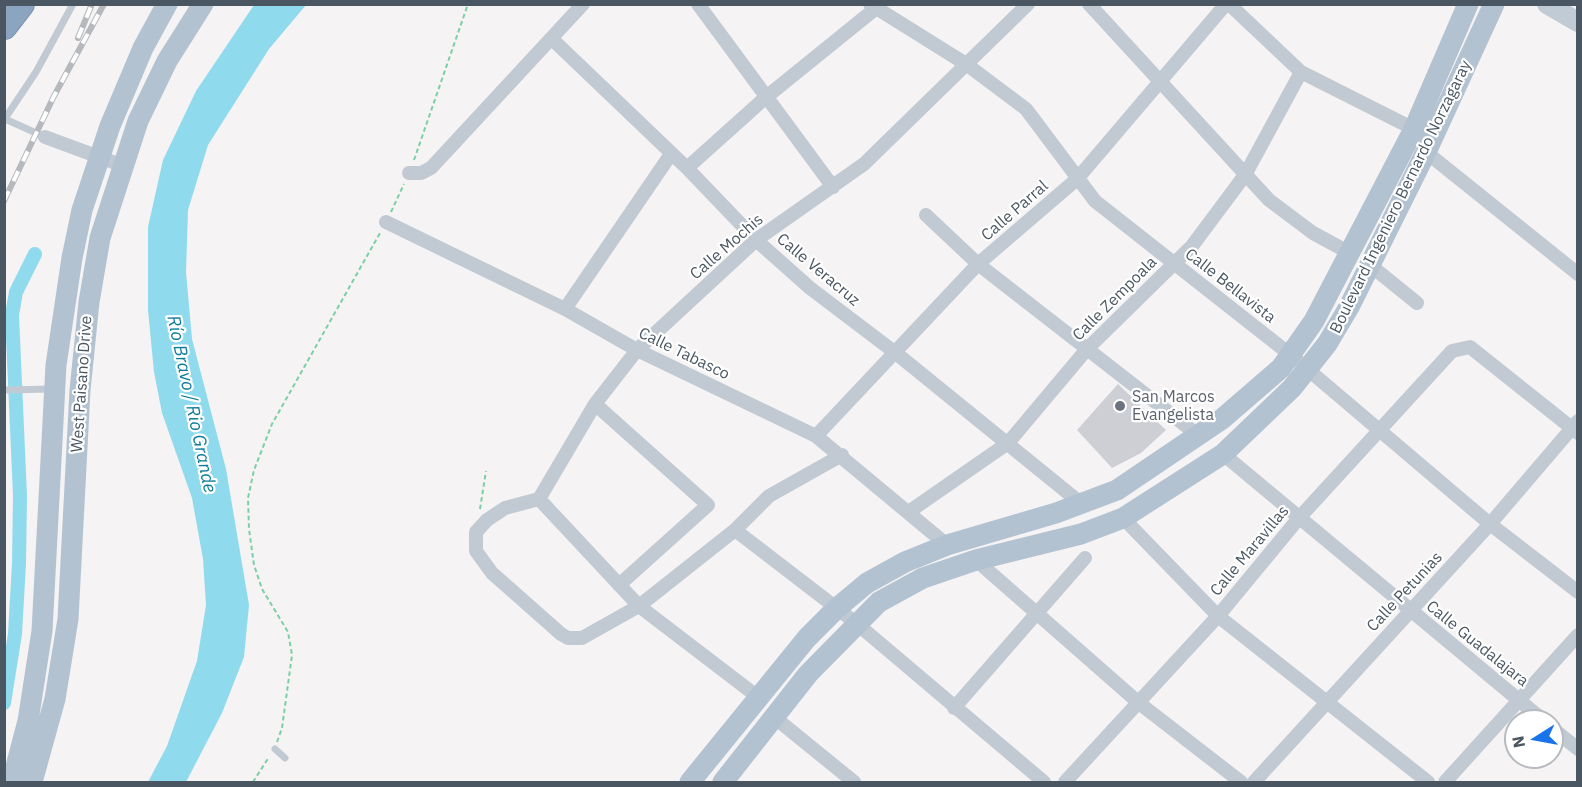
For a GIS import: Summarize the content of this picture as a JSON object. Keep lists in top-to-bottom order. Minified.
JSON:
{"streets":{"main road":["Boulevard Ingeniero Bernardo Norzagaray","West Paisano Drive"],"street":["Calle Parral","Calle Mochis","Calle Veracruz","Calle Bellavista","Calle Zempoala","Calle Tabasco","Calle Maravillas","Calle Petunias","Calle Guadalajara"]},"crossings":[["Boulevard Ingeniero Bernardo Norzagaray","Calle Veracruz"],["Boulevard Ingeniero Bernardo Norzagaray","Calle Bellavista"],["Boulevard Ingeniero Bernardo Norzagaray","Calle Tabasco"],["Boulevard Ingeniero Bernardo Norzagaray","Calle Guadalajara"],["Calle Parral","Calle Veracruz"],["Calle Parral","Calle Bellavista"],["Calle Parral","Calle Tabasco"],["Calle Mochis","Calle Veracruz"],["Calle Mochis","Calle Bellavista"],["Calle Mochis","Calle Tabasco"],["Calle Veracruz","Calle Zempoala"],["Calle Bellavista","Calle Zempoala"],["Calle Bellavista","Calle Maravillas"],["Calle Bellavista","Calle Petunias"],["Calle Zempoala","Calle Tabasco"],["Calle Maravillas","Calle Petunias"],["Calle Maravillas","Calle Guadalajara"],["Calle Petunias","Calle Guadalajara"]],"water":["Río Bravo / Rio Grande"],"places":["San Marcos Evangelista"],"north":"left"}
